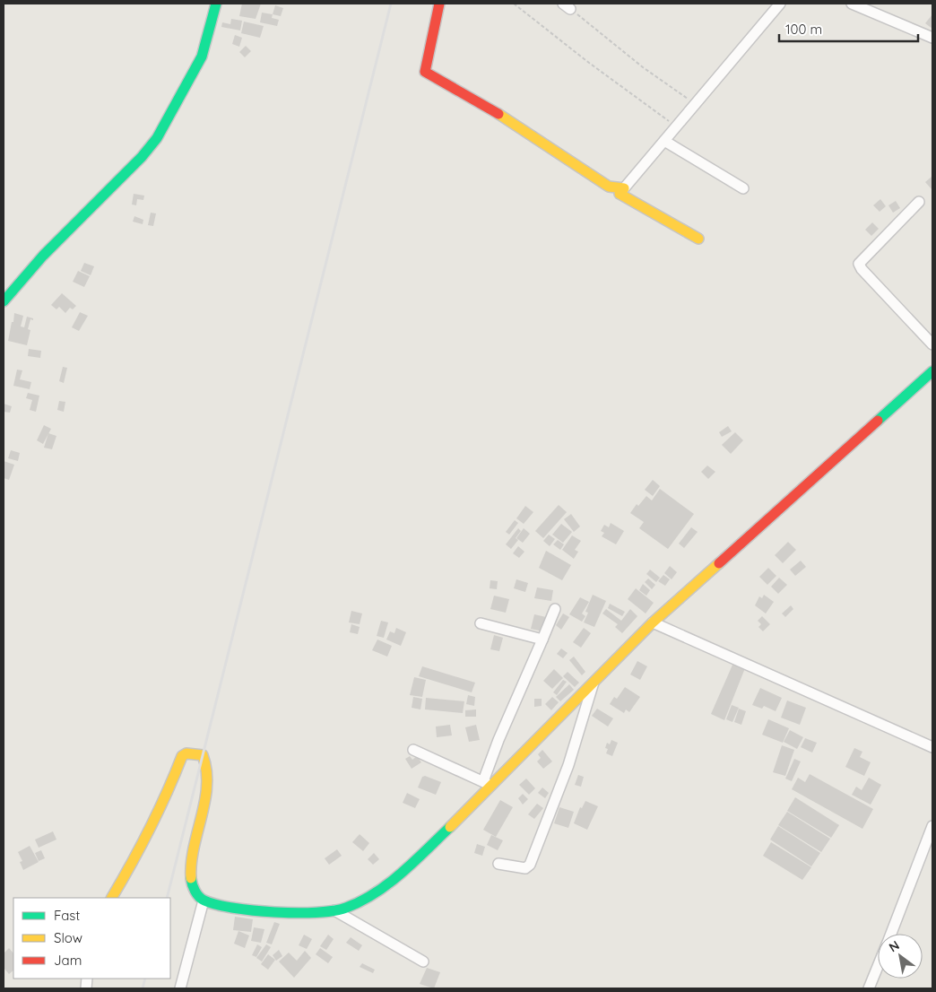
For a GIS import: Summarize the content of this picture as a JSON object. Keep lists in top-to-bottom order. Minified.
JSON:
{"legend":["Fast","Slow","Jam"],"scale_bar":"100 m","north":"top left"}
